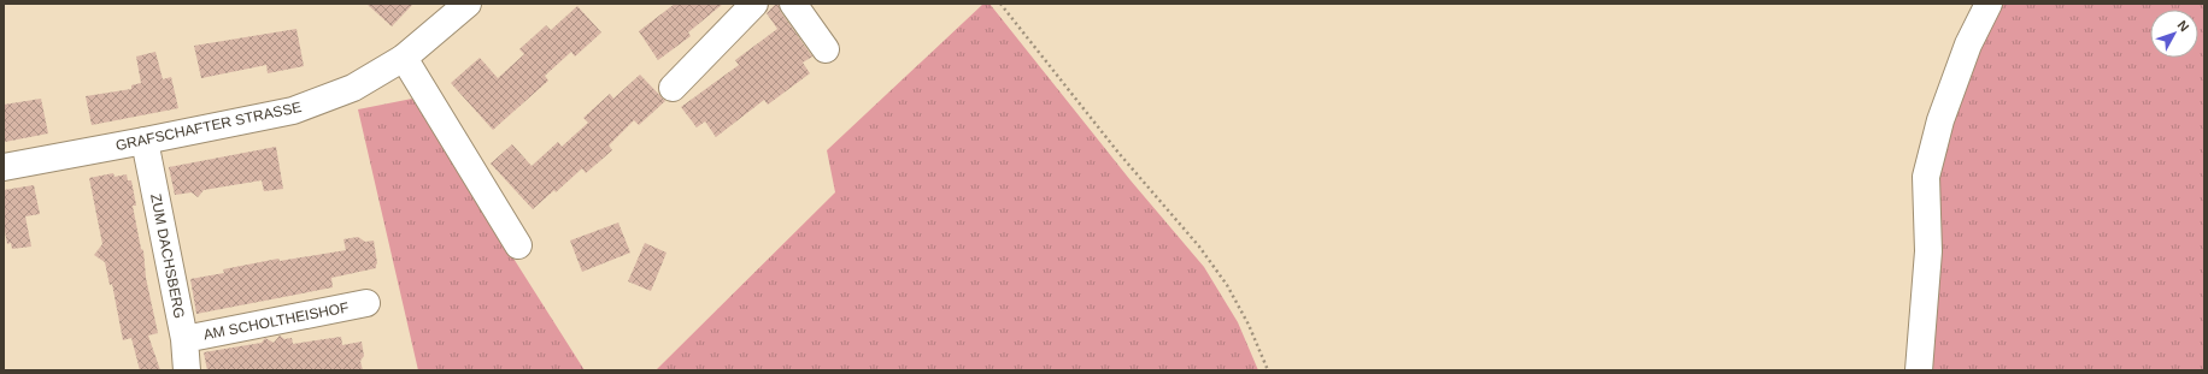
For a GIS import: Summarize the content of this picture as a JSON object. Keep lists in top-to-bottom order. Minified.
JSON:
{"streets":{"street":["GRAFSCHAFTER STRASSE","ZUM DACHSBERG","AM SCHOLTHEISHOF"]},"crossings":[["GRAFSCHAFTER STRASSE","ZUM DACHSBERG"],["ZUM DACHSBERG","AM SCHOLTHEISHOF"]],"north":"top right"}
